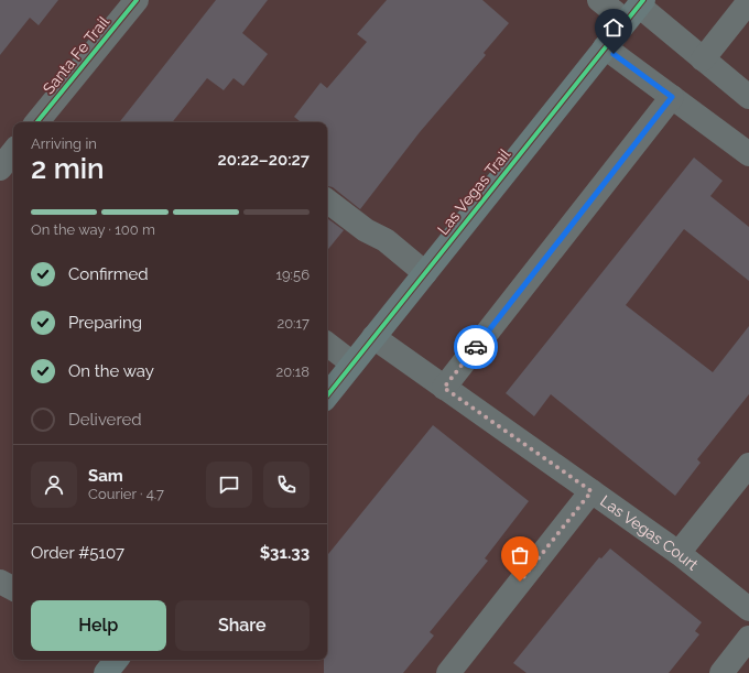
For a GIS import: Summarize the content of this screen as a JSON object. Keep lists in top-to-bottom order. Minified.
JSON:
{"streets":{"main road":["Las Vegas Trail"],"street":["Santa Fe Trail","Las Vegas Court"]},"crossings":[["Las Vegas Trail","Las Vegas Court"]],"page":{"heading":["2 min","Arriving in","20:22–20:27"],"panel":["Sam","Courier · 4.7","Order #5107","$31.33"],"bar":"On the way · 100 m","list":[["Confirmed","19:56"],["Preparing","20:17"],["On the way","20:18"],"Delivered"],"buttons":["Help","Share"]}}
